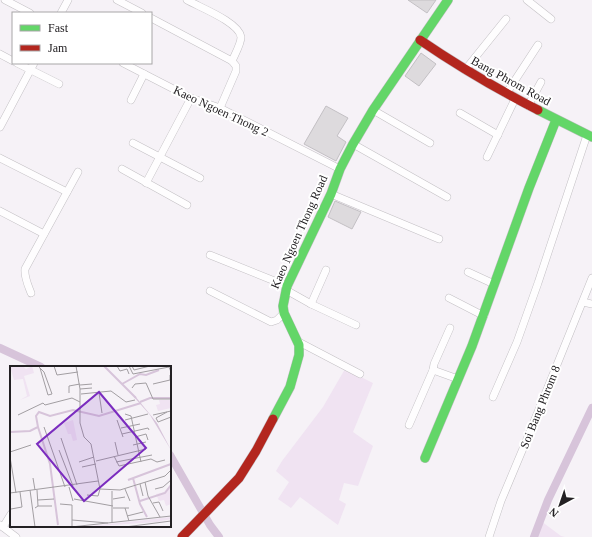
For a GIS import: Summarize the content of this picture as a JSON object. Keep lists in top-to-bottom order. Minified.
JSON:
{"streets":{"street":["Bang Phrom Road","Kaeo Ngoen Thong 2","Kaeo Ngoen Thong Road","Soi Bang Phrom 8"]},"crossings":[["Bang Phrom Road","Kaeo Ngoen Thong Road"],["Kaeo Ngoen Thong 2","Kaeo Ngoen Thong Road"]],"legend":["Fast","Jam"],"north":"bottom left"}
